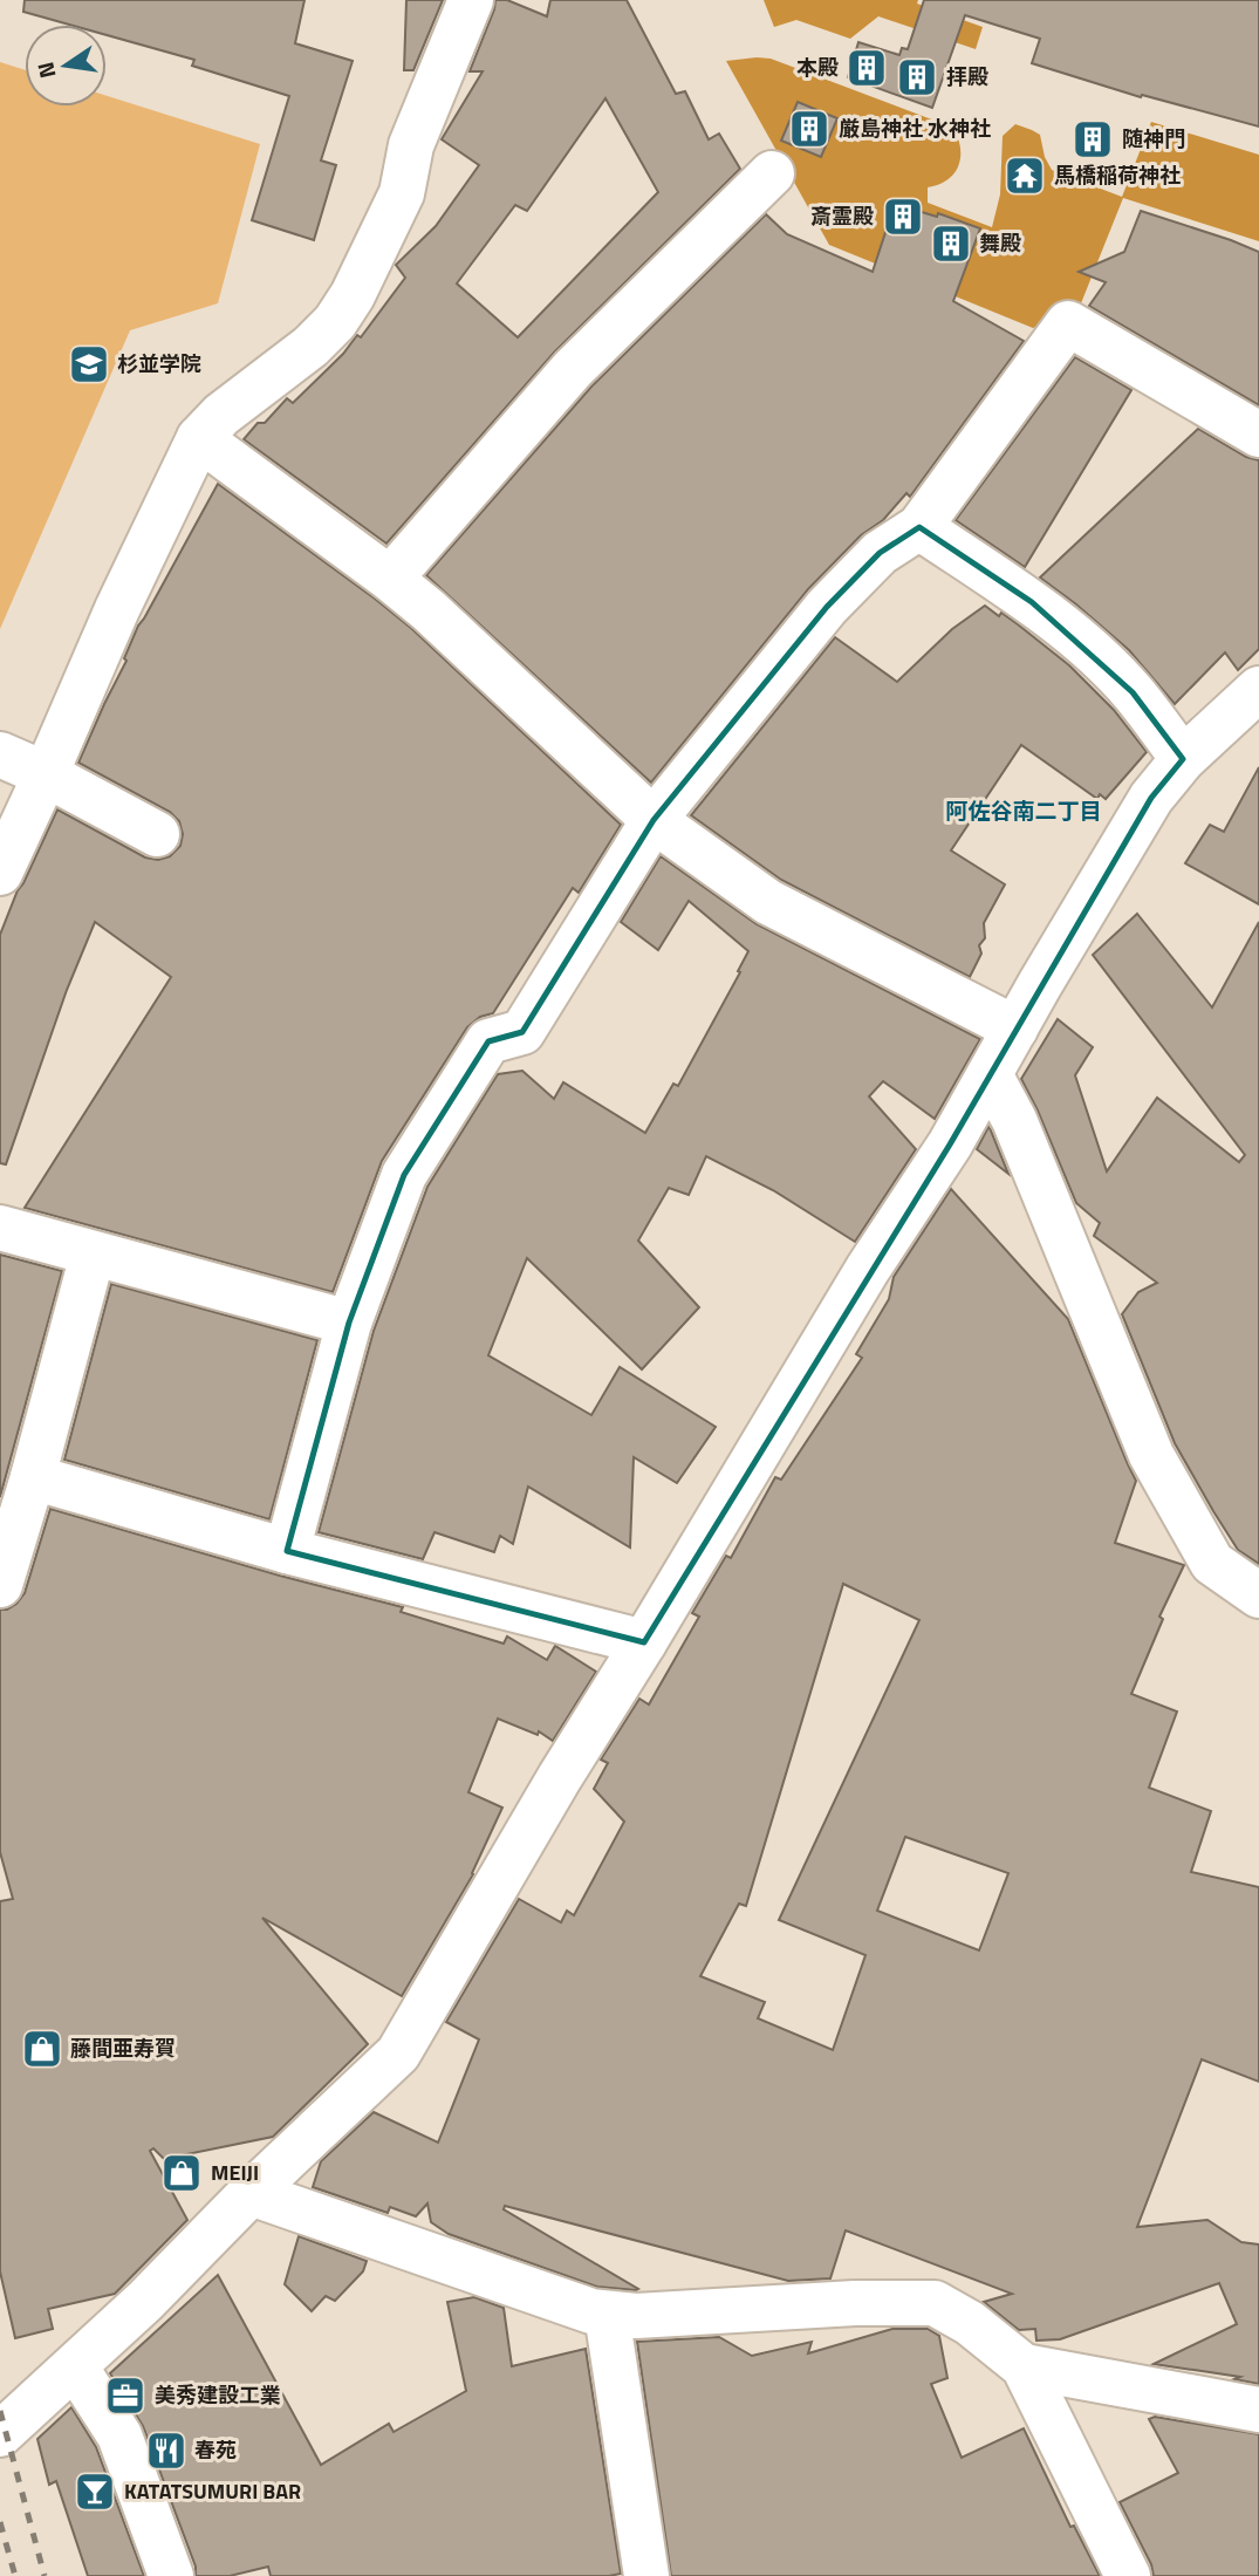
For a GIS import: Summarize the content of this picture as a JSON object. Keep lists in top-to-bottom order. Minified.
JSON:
{"districts":["阿佐谷南二丁目"],"places":{"building":["本殿","拝殿","厳島神社 水神社","随神門","斎霊殿","舞殿"],"temple":["馬橋稲荷神社"],"school or university":["杉並学院"],"shop":["藤間亜寿賀","MEIJI"],"office":["美秀建設工業"],"restaurant":["春苑"],"bar":["KATATSUMURI BAR"]},"north":"left"}
